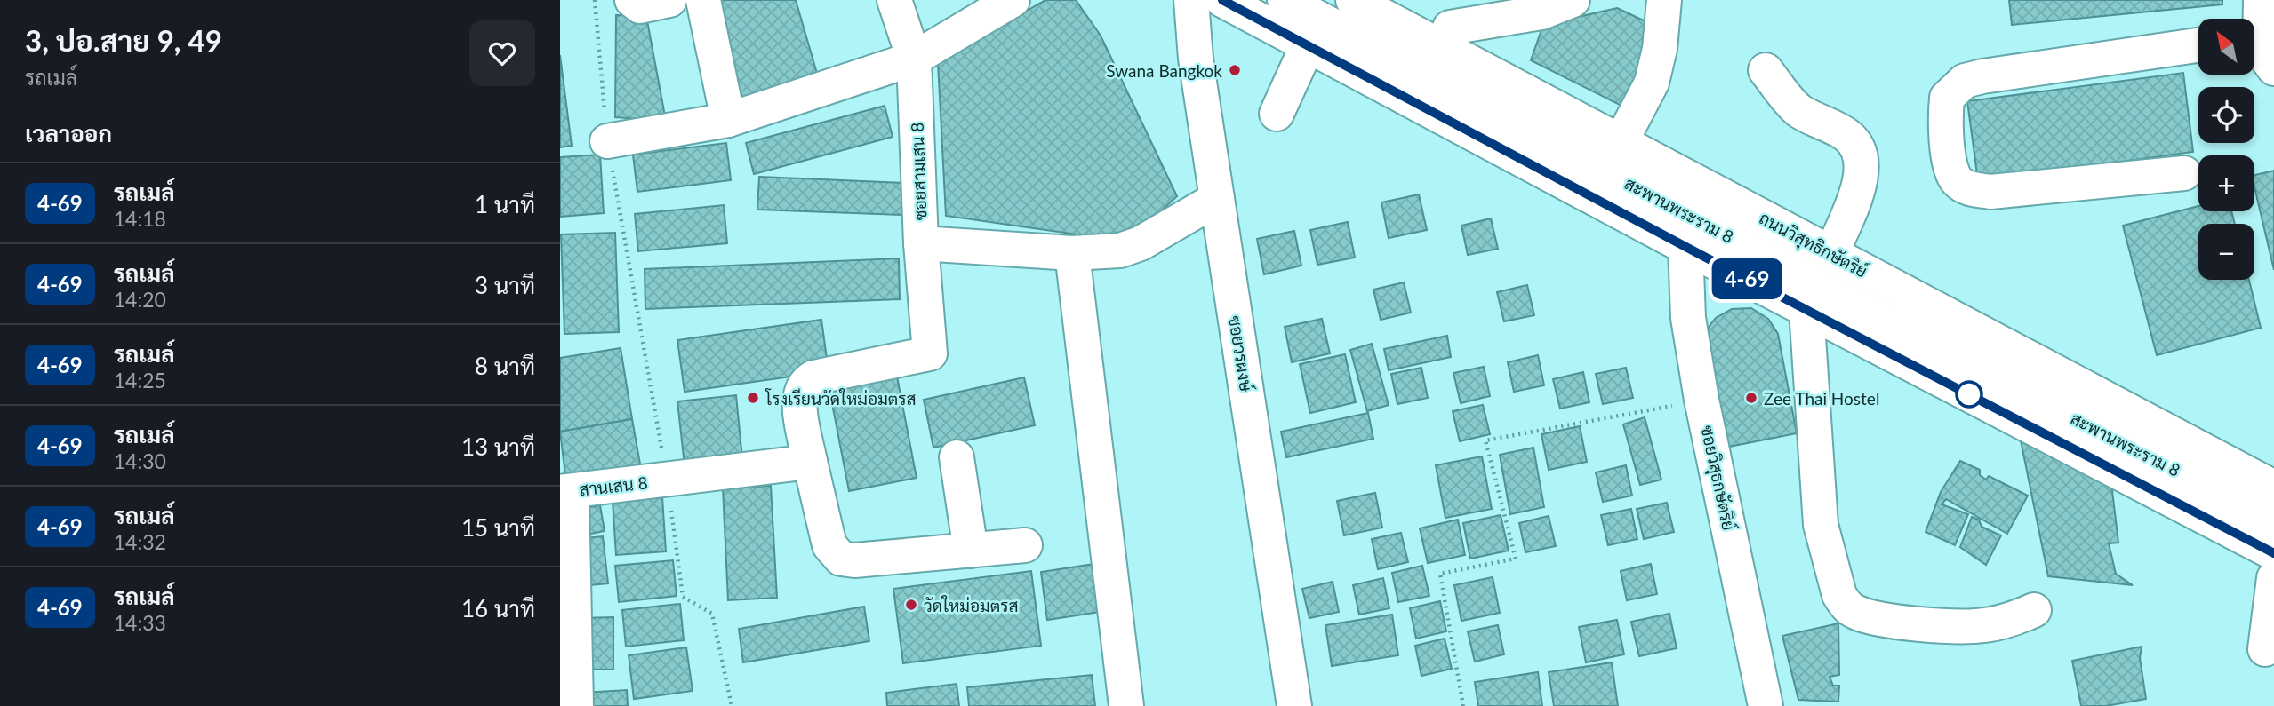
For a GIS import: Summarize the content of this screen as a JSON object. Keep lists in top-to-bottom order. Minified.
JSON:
{"streets":{"street":["ซอยสามเสน 8","สะพานพระราม 8","ถนนวิสุทธิกษัตริย์","ซอยวรผงษ์","ซอยวิสุธกษัตริย์","สานเสน 8"]},"crossings":[["ซอยสามเสน 8","สานเสน 8"]],"places":["Swana Bangkok","โรงเรียนวัดใหม่อมตรส","Zee Thai Hostel","วัดใหม่อมตรส"],"lines":["bus line 4-69"],"north":"top left","page":{"heading":[["3, ปอ.สาย 9, 49","รถเมล์"],"เวลาออก"],"on_map":"4-69","map_buttons":["+","−"],"list":[{"mark":"4-69","name":"รถเมล์","note":"14:18","value":"1 นาที"},{"mark":"4-69","name":"รถเมล์","note":"14:20","value":"3 นาที"},{"mark":"4-69","name":"รถเมล์","note":"14:25","value":"8 นาที"},{"mark":"4-69","name":"รถเมล์","note":"14:30","value":"13 นาที"},{"mark":"4-69","name":"รถเมล์","note":"14:32","value":"15 นาที"},{"mark":"4-69","name":"รถเมล์","note":"14:33","value":"16 นาที"}]}}
